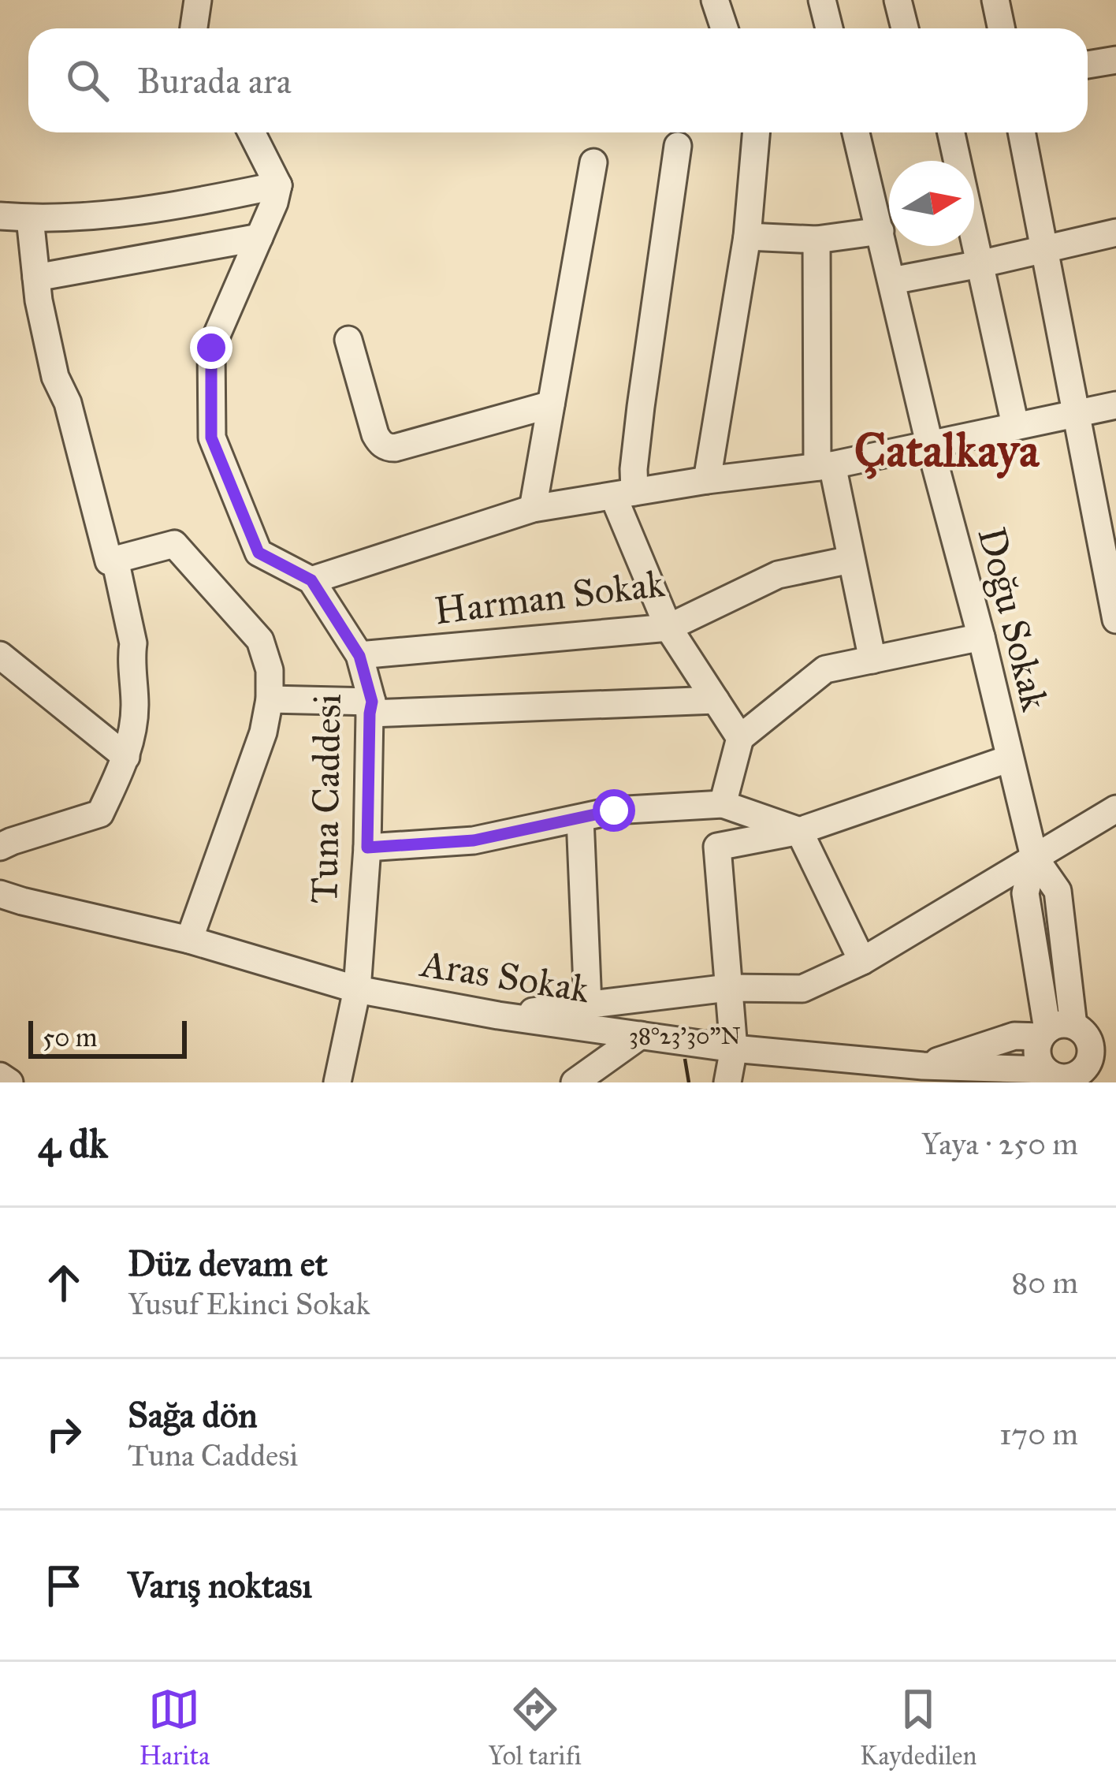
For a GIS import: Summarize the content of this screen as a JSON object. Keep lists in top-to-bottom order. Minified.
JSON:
{"streets":{"street":["Harman Sokak","Doğu Sokak","Tuna Caddesi","Aras Sokak"]},"crossings":[["Harman Sokak","Tuna Caddesi"],["Tuna Caddesi","Aras Sokak"]],"districts":["Çatalkaya"],"scale_bar":"50 m","north":"right","page":{"search":"Burada ara","scale":"50 m","heading":["4 dk","Yaya · 250 m"],"list":[["Düz devam et","Yusuf Ekinci Sokak","80 m"],["Sağa dön","Tuna Caddesi","170 m"],"Varış noktası"],"nav":["Harita","Yol tarifi","Kaydedilen"]},"coordinates":["38°23'30\"N"]}
